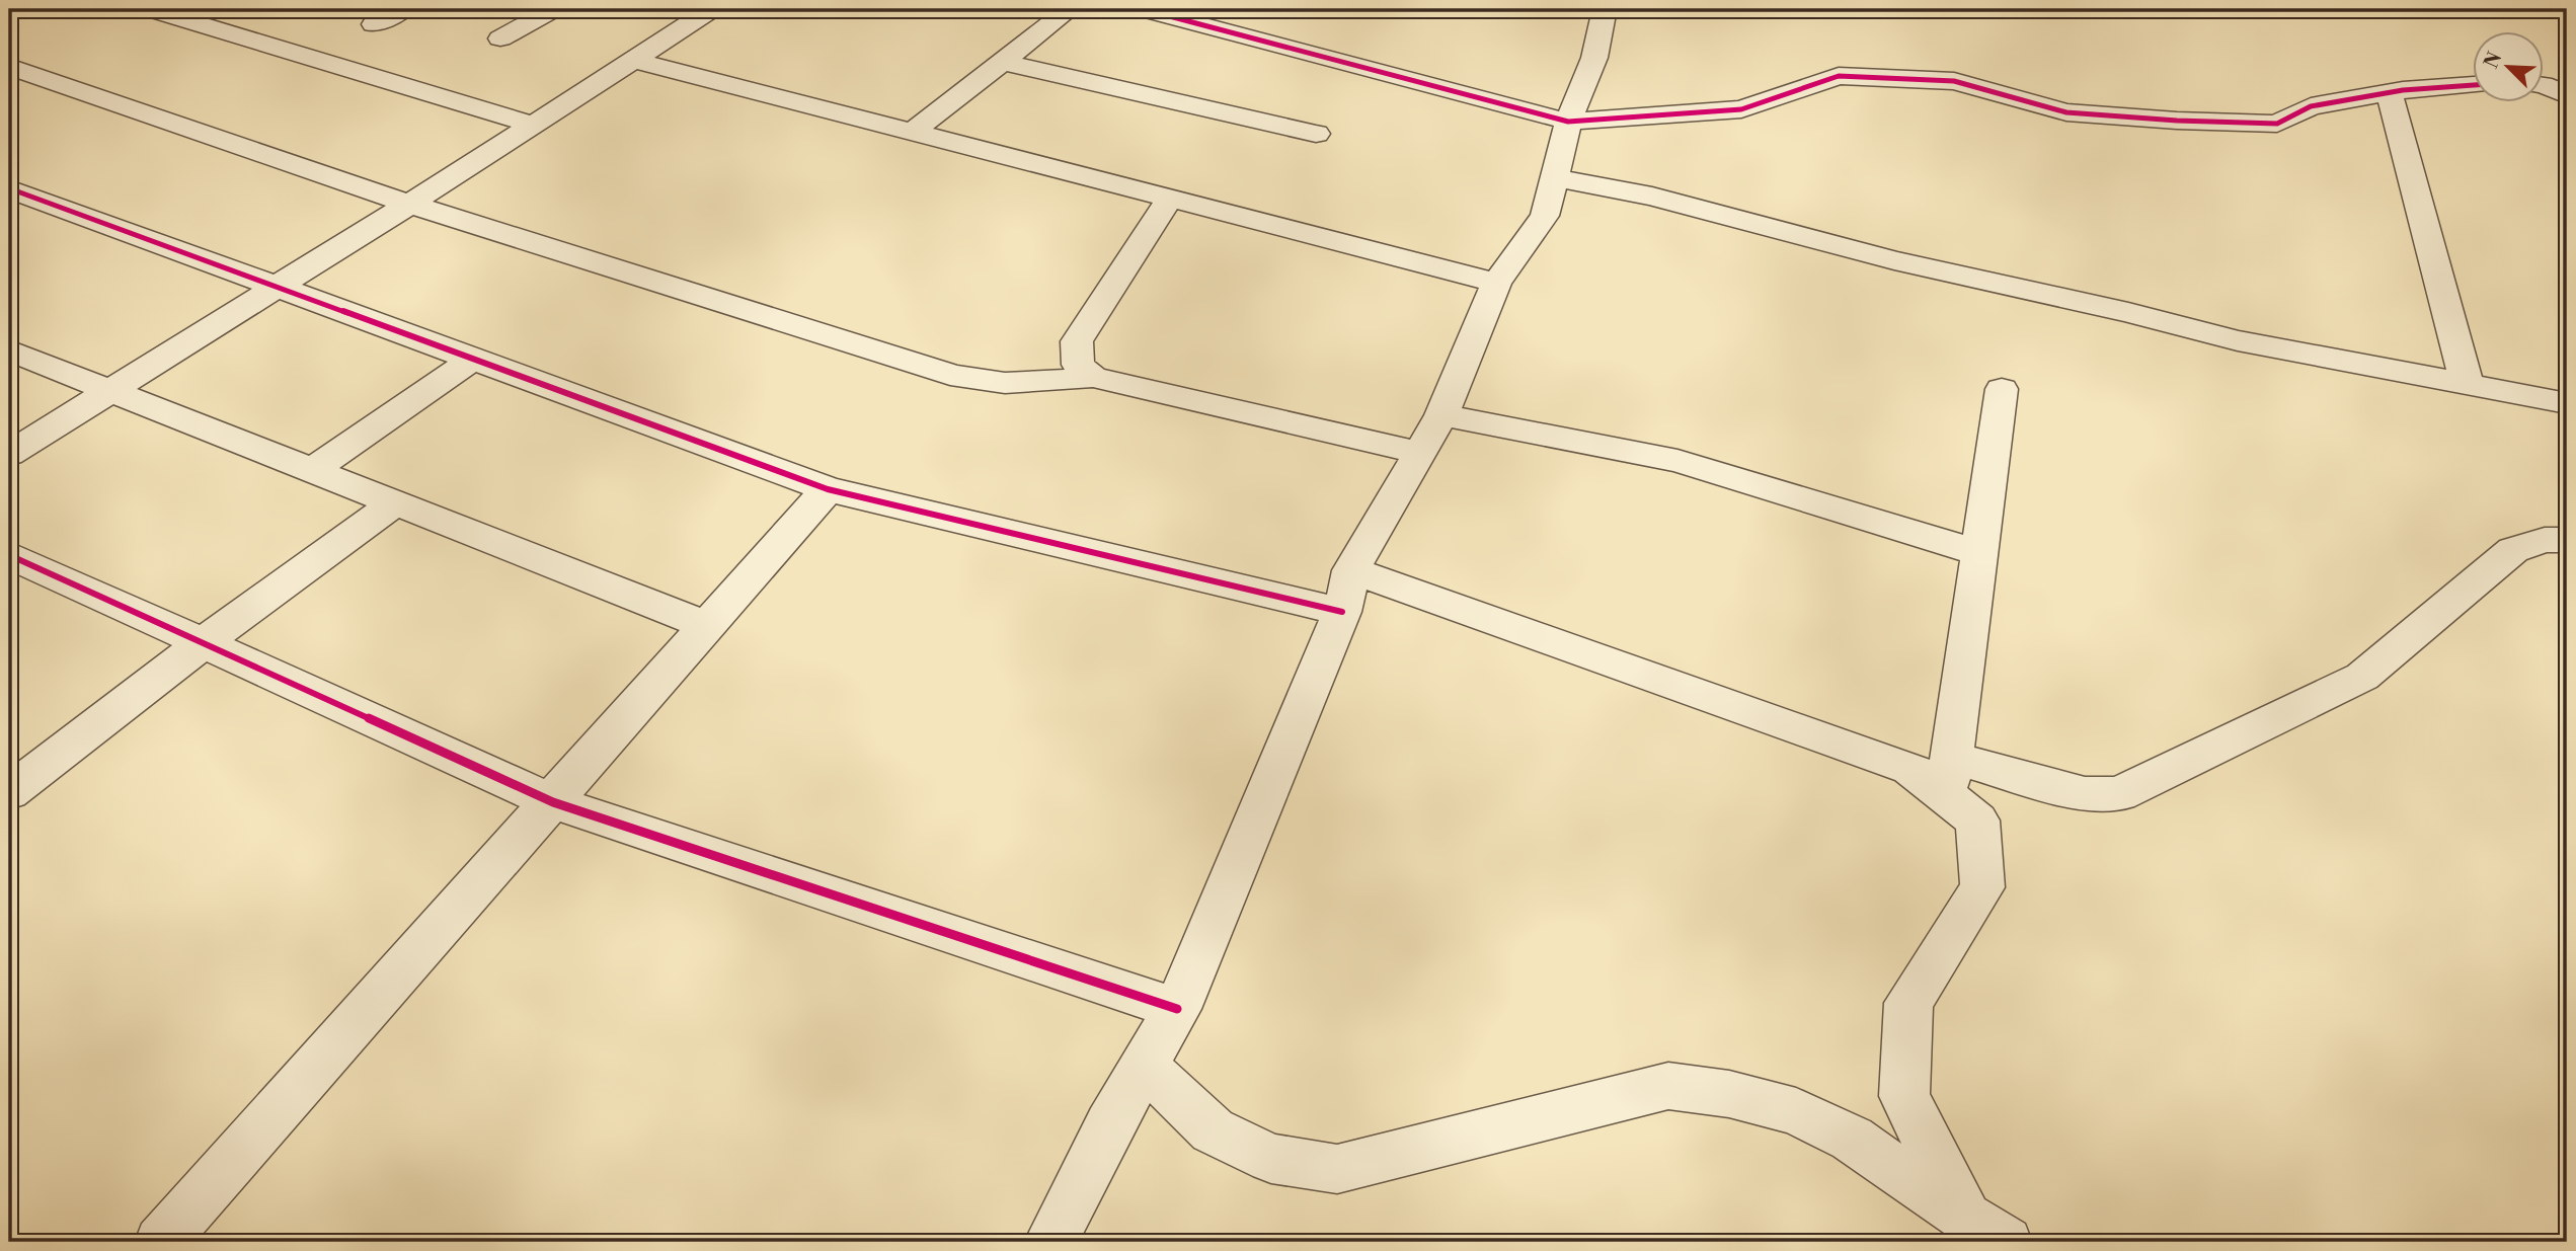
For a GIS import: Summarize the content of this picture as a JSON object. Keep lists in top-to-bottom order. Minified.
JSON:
{"north":"top left"}
